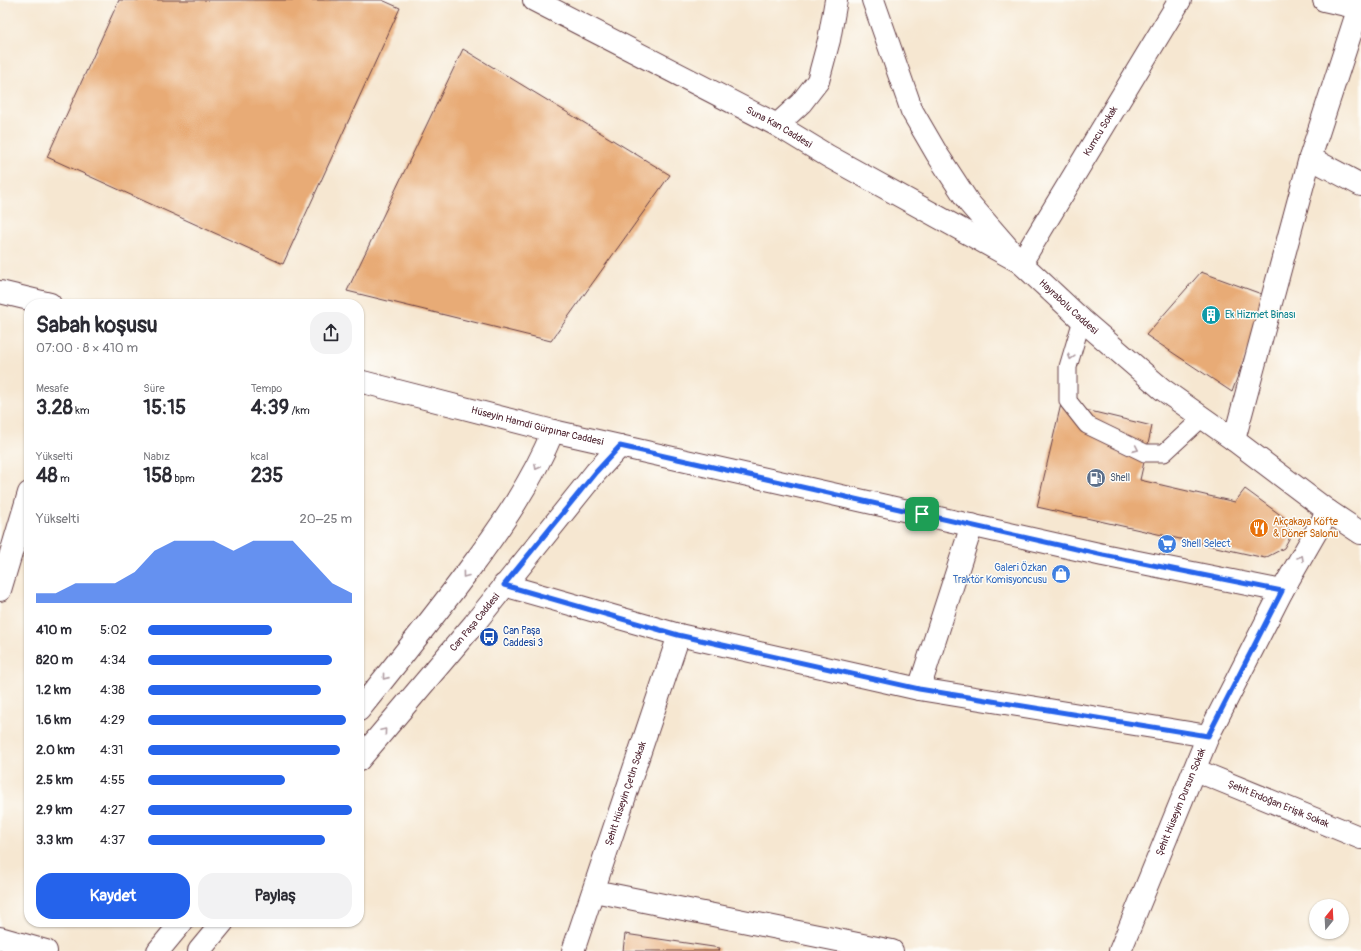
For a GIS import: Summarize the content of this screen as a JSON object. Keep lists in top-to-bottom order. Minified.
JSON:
{"streets":{"street":["Suna Kan Caddesi","Kumcu Sokak","Hayrabolu Caddesi","Hüseyin Hamdi Gürpınar Caddesi","Can Paşa Caddesi","Şehit Hüseyin Çetin Sokak","Şehit Hüseyin Dursun Sokak","Şehit Erdoğan Erişik Sokak"]},"crossings":[["Suna Kan Caddesi","Kumcu Sokak"],["Suna Kan Caddesi","Hayrabolu Caddesi"],["Kumcu Sokak","Hayrabolu Caddesi"],["Hüseyin Hamdi Gürpınar Caddesi","Can Paşa Caddesi"],["Hüseyin Hamdi Gürpınar Caddesi","Şehit Hüseyin Dursun Sokak"],["Şehit Hüseyin Dursun Sokak","Şehit Erdoğan Erişik Sokak"]],"places":{"building":["Ek Hizmet Binası"],"fuel station":["Shell"],"restaurant":["Akçakaya Köfte & Döner Salonu"],"supermarket":["Shell Select"],"shop":["Galeri Özkan Traktör Komisyoncusu"],"bus stop":["Can Paşa Caddesi 3"]},"north":"top","page":{"heading":["Sabah koşusu","07:00 · 8 × 410 m"],"stats":[["Mesafe","3.28 km"],["Süre","15:15"],["Tempo","4:39 /km"],["Yükselti","48 m"],["Nabız","158 bpm"],["kcal","235"]],"chart":["Yükselti","20–25 m"],"list":[{"name":"410 m","note":"5:02"},{"name":"820 m","note":"4:34"},{"name":"1.2 km","note":"4:38"},{"name":"1.6 km","note":"4:29"},{"name":"2.0 km","note":"4:31"},{"name":"2.5 km","note":"4:55"},{"name":"2.9 km","note":"4:27"},{"name":"3.3 km","note":"4:37"}],"buttons":["Kaydet","Paylaş"]}}
